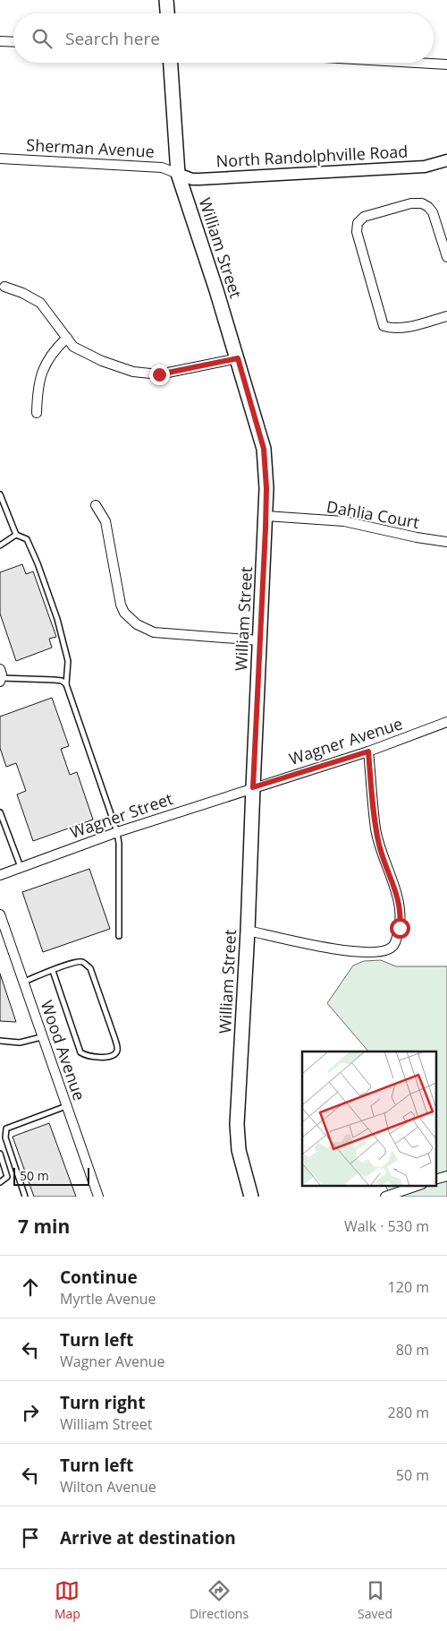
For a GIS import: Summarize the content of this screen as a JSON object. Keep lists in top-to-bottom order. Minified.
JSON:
{"streets":{"main road":["William Street"],"street":["Sherman Avenue","North Randolphville Road","Dahlia Court","Wagner Avenue","Wagner Street","Wood Avenue"]},"crossings":[["Sherman Avenue","North Randolphville Road"],["Sherman Avenue","William Street"],["North Randolphville Road","William Street"],["William Street","Dahlia Court"],["William Street","Wagner Avenue"],["William Street","Wagner Street"],["Wagner Avenue","Wagner Street"]],"scale_bar":"50 m","page":{"search":"Search here","scale":"50 m","heading":["7 min","Walk · 530 m"],"list":[["Continue","Myrtle Avenue","120 m"],["Turn left","Wagner Avenue","80 m"],["Turn right","William Street","280 m"],["Turn left","Wilton Avenue","50 m"],"Arrive at destination"],"nav":["Map","Directions","Saved"]}}
